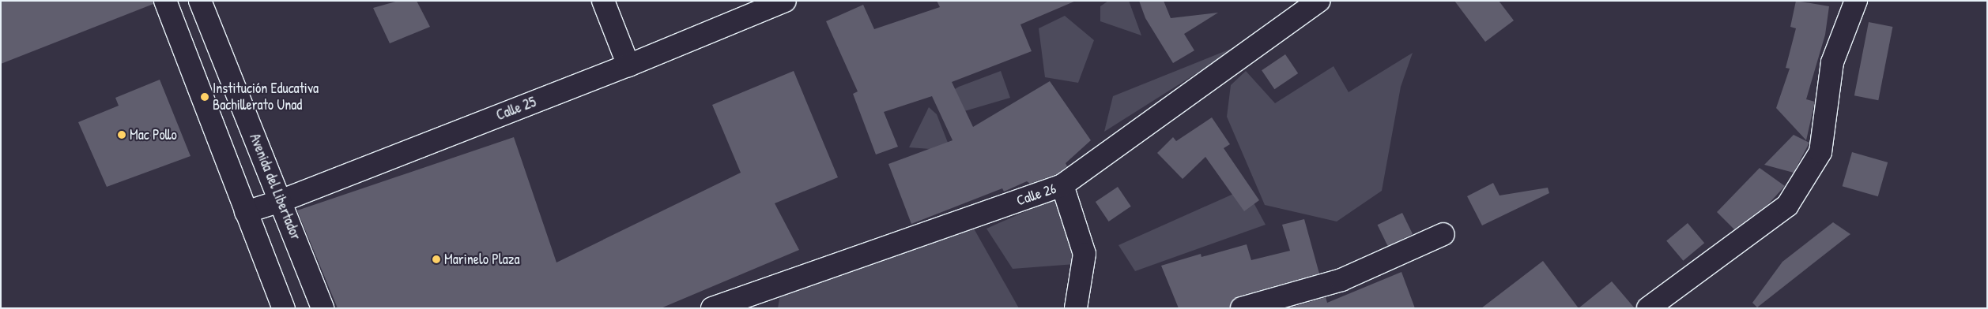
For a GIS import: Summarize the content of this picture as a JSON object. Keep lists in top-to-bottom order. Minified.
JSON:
{"streets":{"street":["Calle 25","Avenida del Libertador","Calle 26"]},"crossings":[["Calle 25","Avenida del Libertador"]],"places":["Institución Educativa Bachillerato Unad","Mac Pollo","Marinelo Plaza"]}
